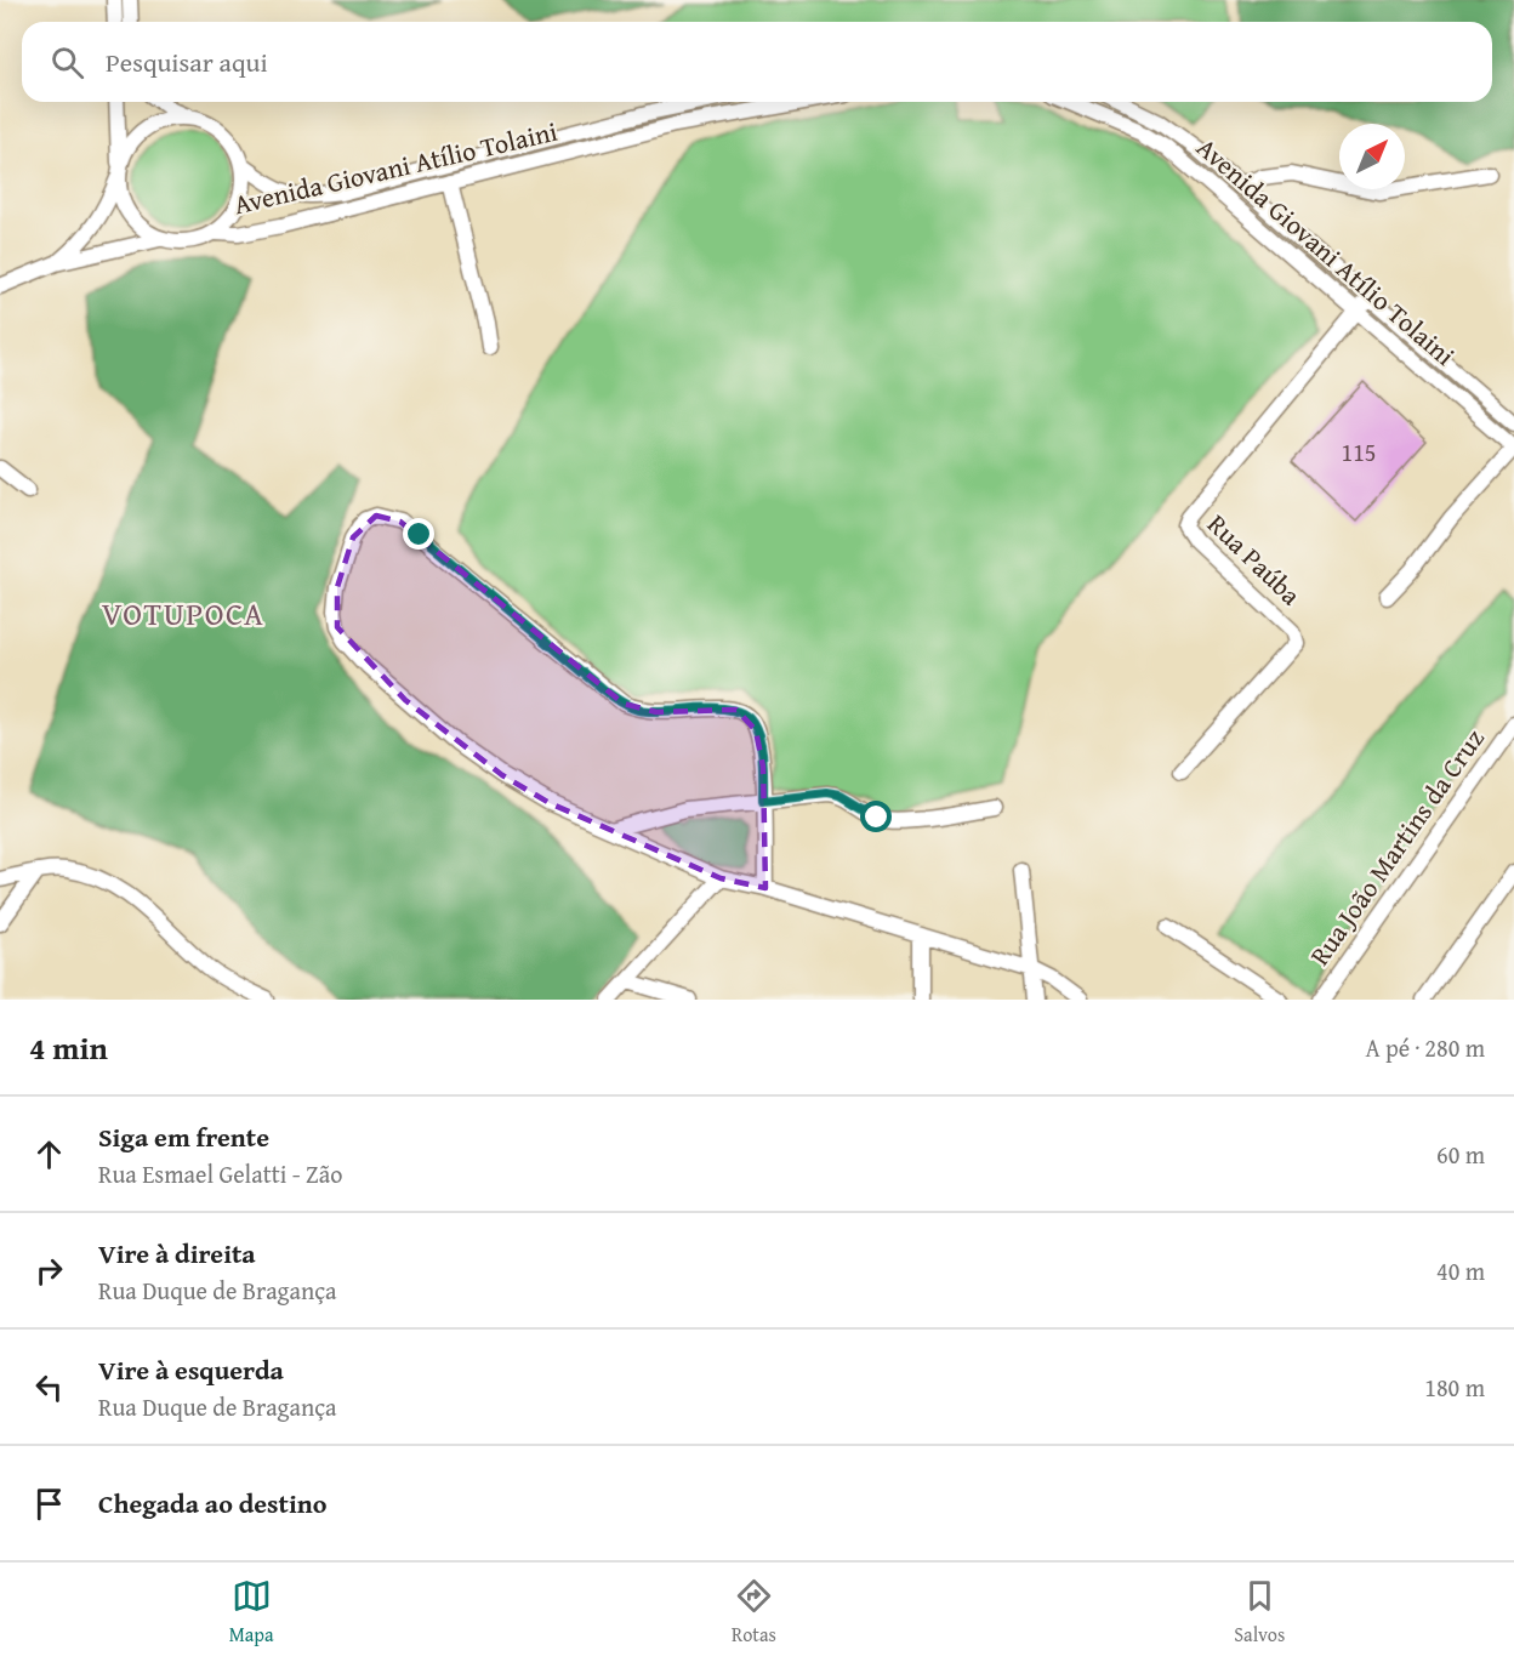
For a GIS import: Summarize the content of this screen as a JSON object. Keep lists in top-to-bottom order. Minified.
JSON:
{"streets":{"street":["Avenida Giovani Atílio Tolaini","Rua Paúba","Rua João Martins da Cruz"]},"crossings":[["Avenida Giovani Atílio Tolaini","Rua Paúba"]],"districts":["VOTUPOCA"],"house_numbers":["115"],"north":"top right","page":{"search":"Pesquisar aqui","heading":["4 min","A pé · 280 m"],"list":[["Siga em frente","Rua Esmael Gelatti - Zão","60 m"],["Vire à direita","Rua Duque de Bragança","40 m"],["Vire à esquerda","Rua Duque de Bragança","180 m"],"Chegada ao destino"],"nav":["Mapa","Rotas","Salvos"]}}
